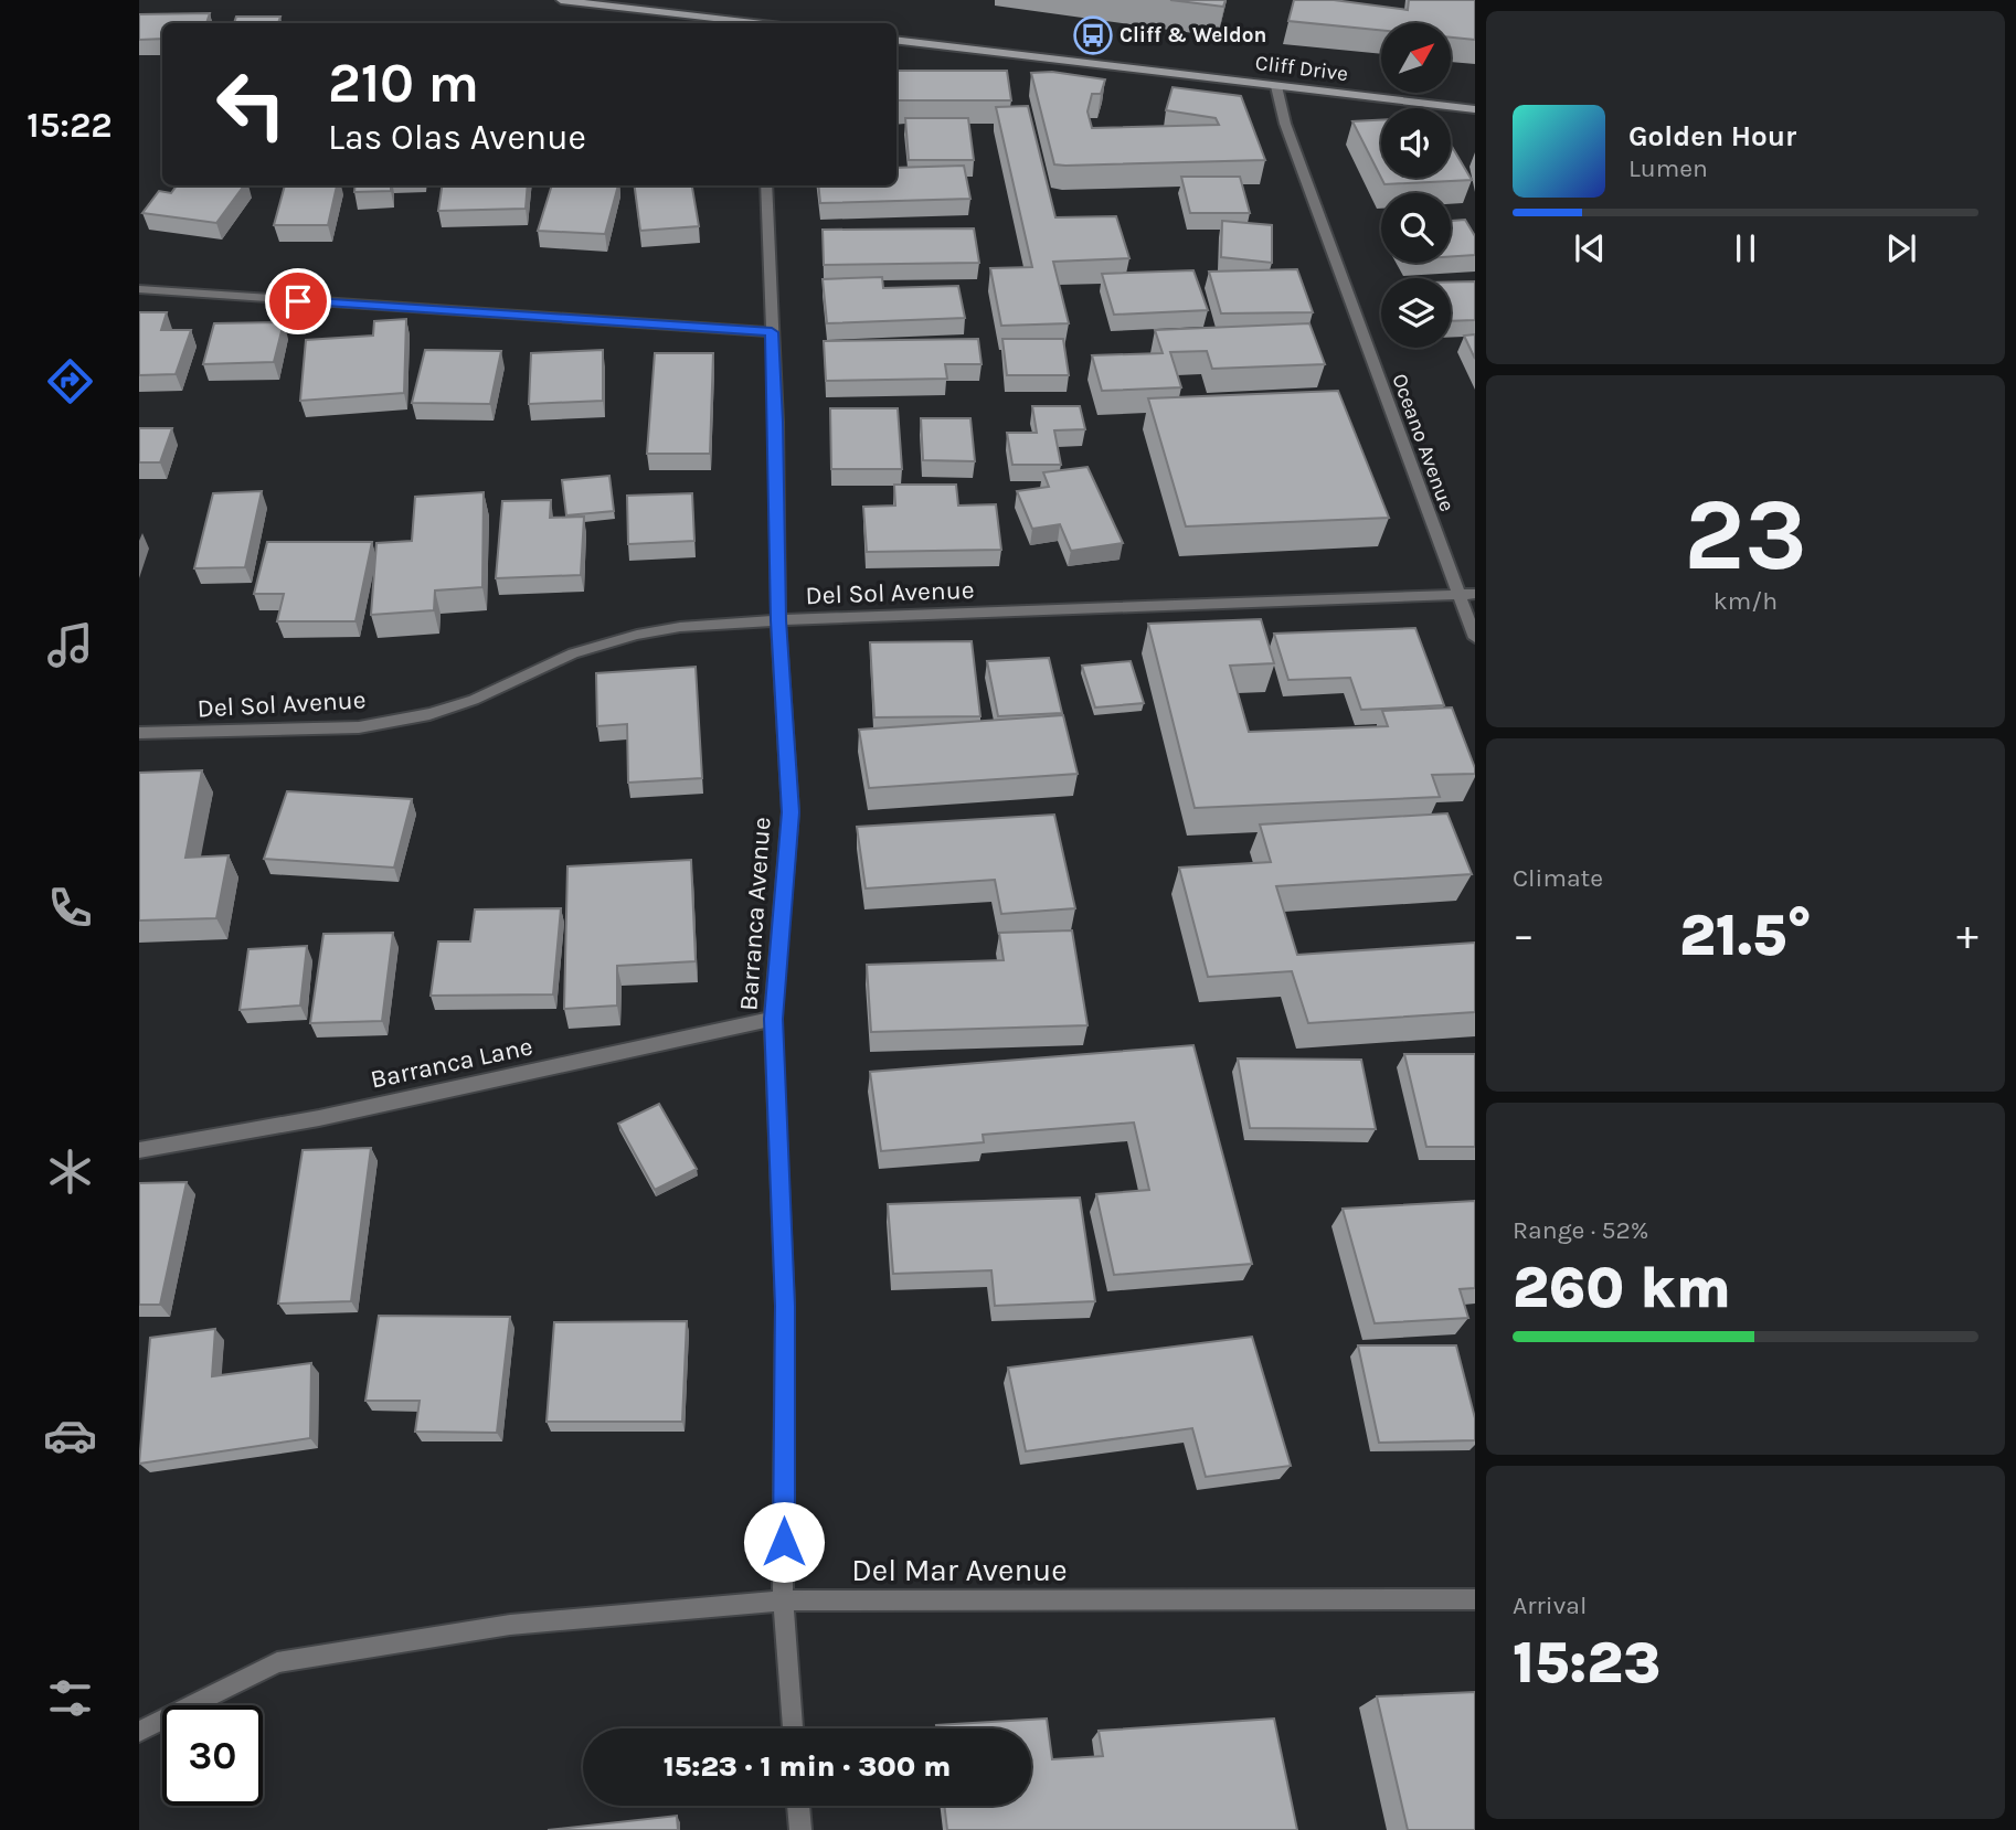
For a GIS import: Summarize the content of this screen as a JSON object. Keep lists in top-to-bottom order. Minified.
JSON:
{"streets":{"main road":["Cliff Drive"],"street":["Oceano Avenue","Del Sol Avenue","Barranca Avenue","Barranca Lane","Del Mar Avenue"]},"crossings":[["Cliff Drive","Oceano Avenue"],["Oceano Avenue","Del Sol Avenue"],["Del Sol Avenue","Barranca Avenue"],["Barranca Avenue","Barranca Lane"],["Barranca Avenue","Del Mar Avenue"]],"places":{"bus stop":["Cliff & Weldon"]},"north":"top right","page":{"tabs":"15:22","turn":["210 m","Las Olas Avenue"],"song":["Golden Hour","Lumen"],"tile":[["23","km/h"],"Climate",["Range · 52%","260 km"],["Arrival","15:23"]],"heat":["−","21.5°","+"],"limit":"30","trip":"15:23 · 1 min · 300 m"}}
